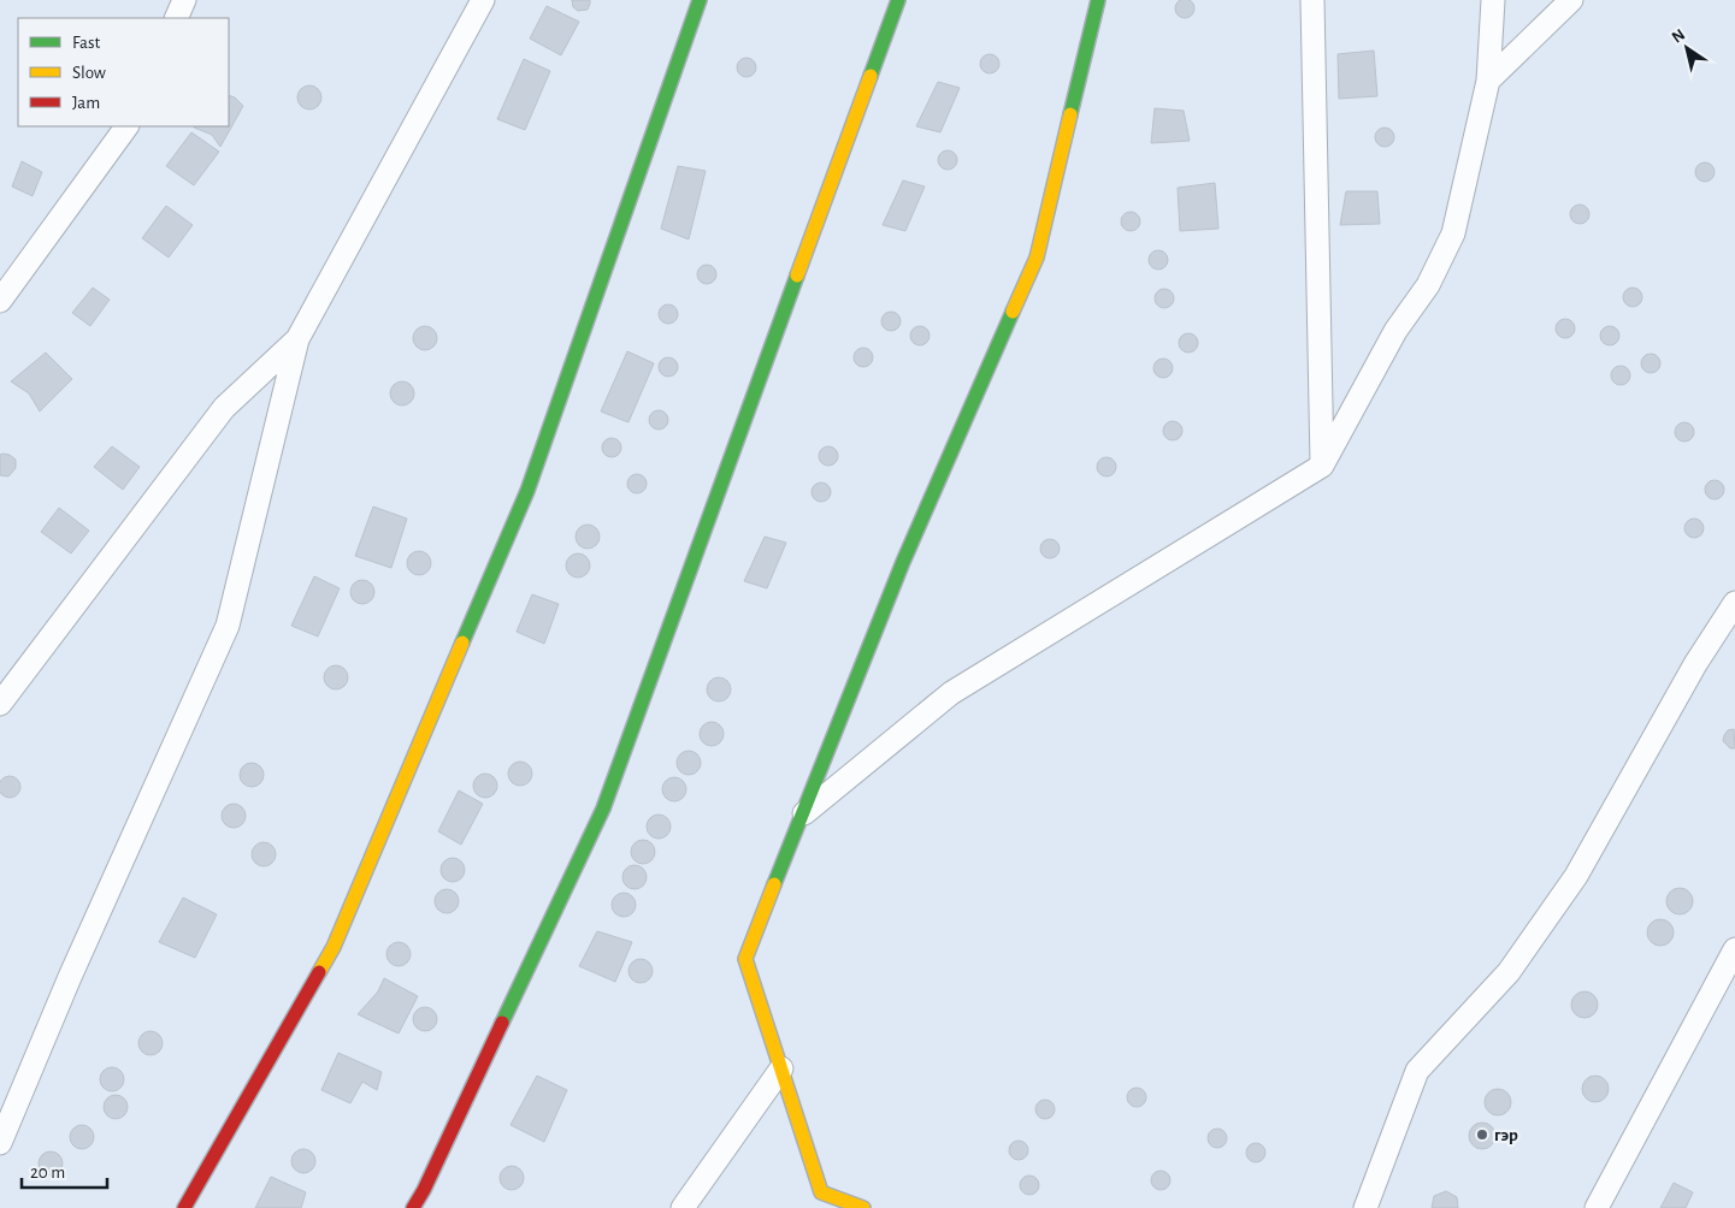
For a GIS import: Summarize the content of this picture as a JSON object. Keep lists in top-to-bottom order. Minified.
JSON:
{"places":["гэр"],"legend":["Fast","Slow","Jam"],"scale_bar":"20 m","north":"top left"}
